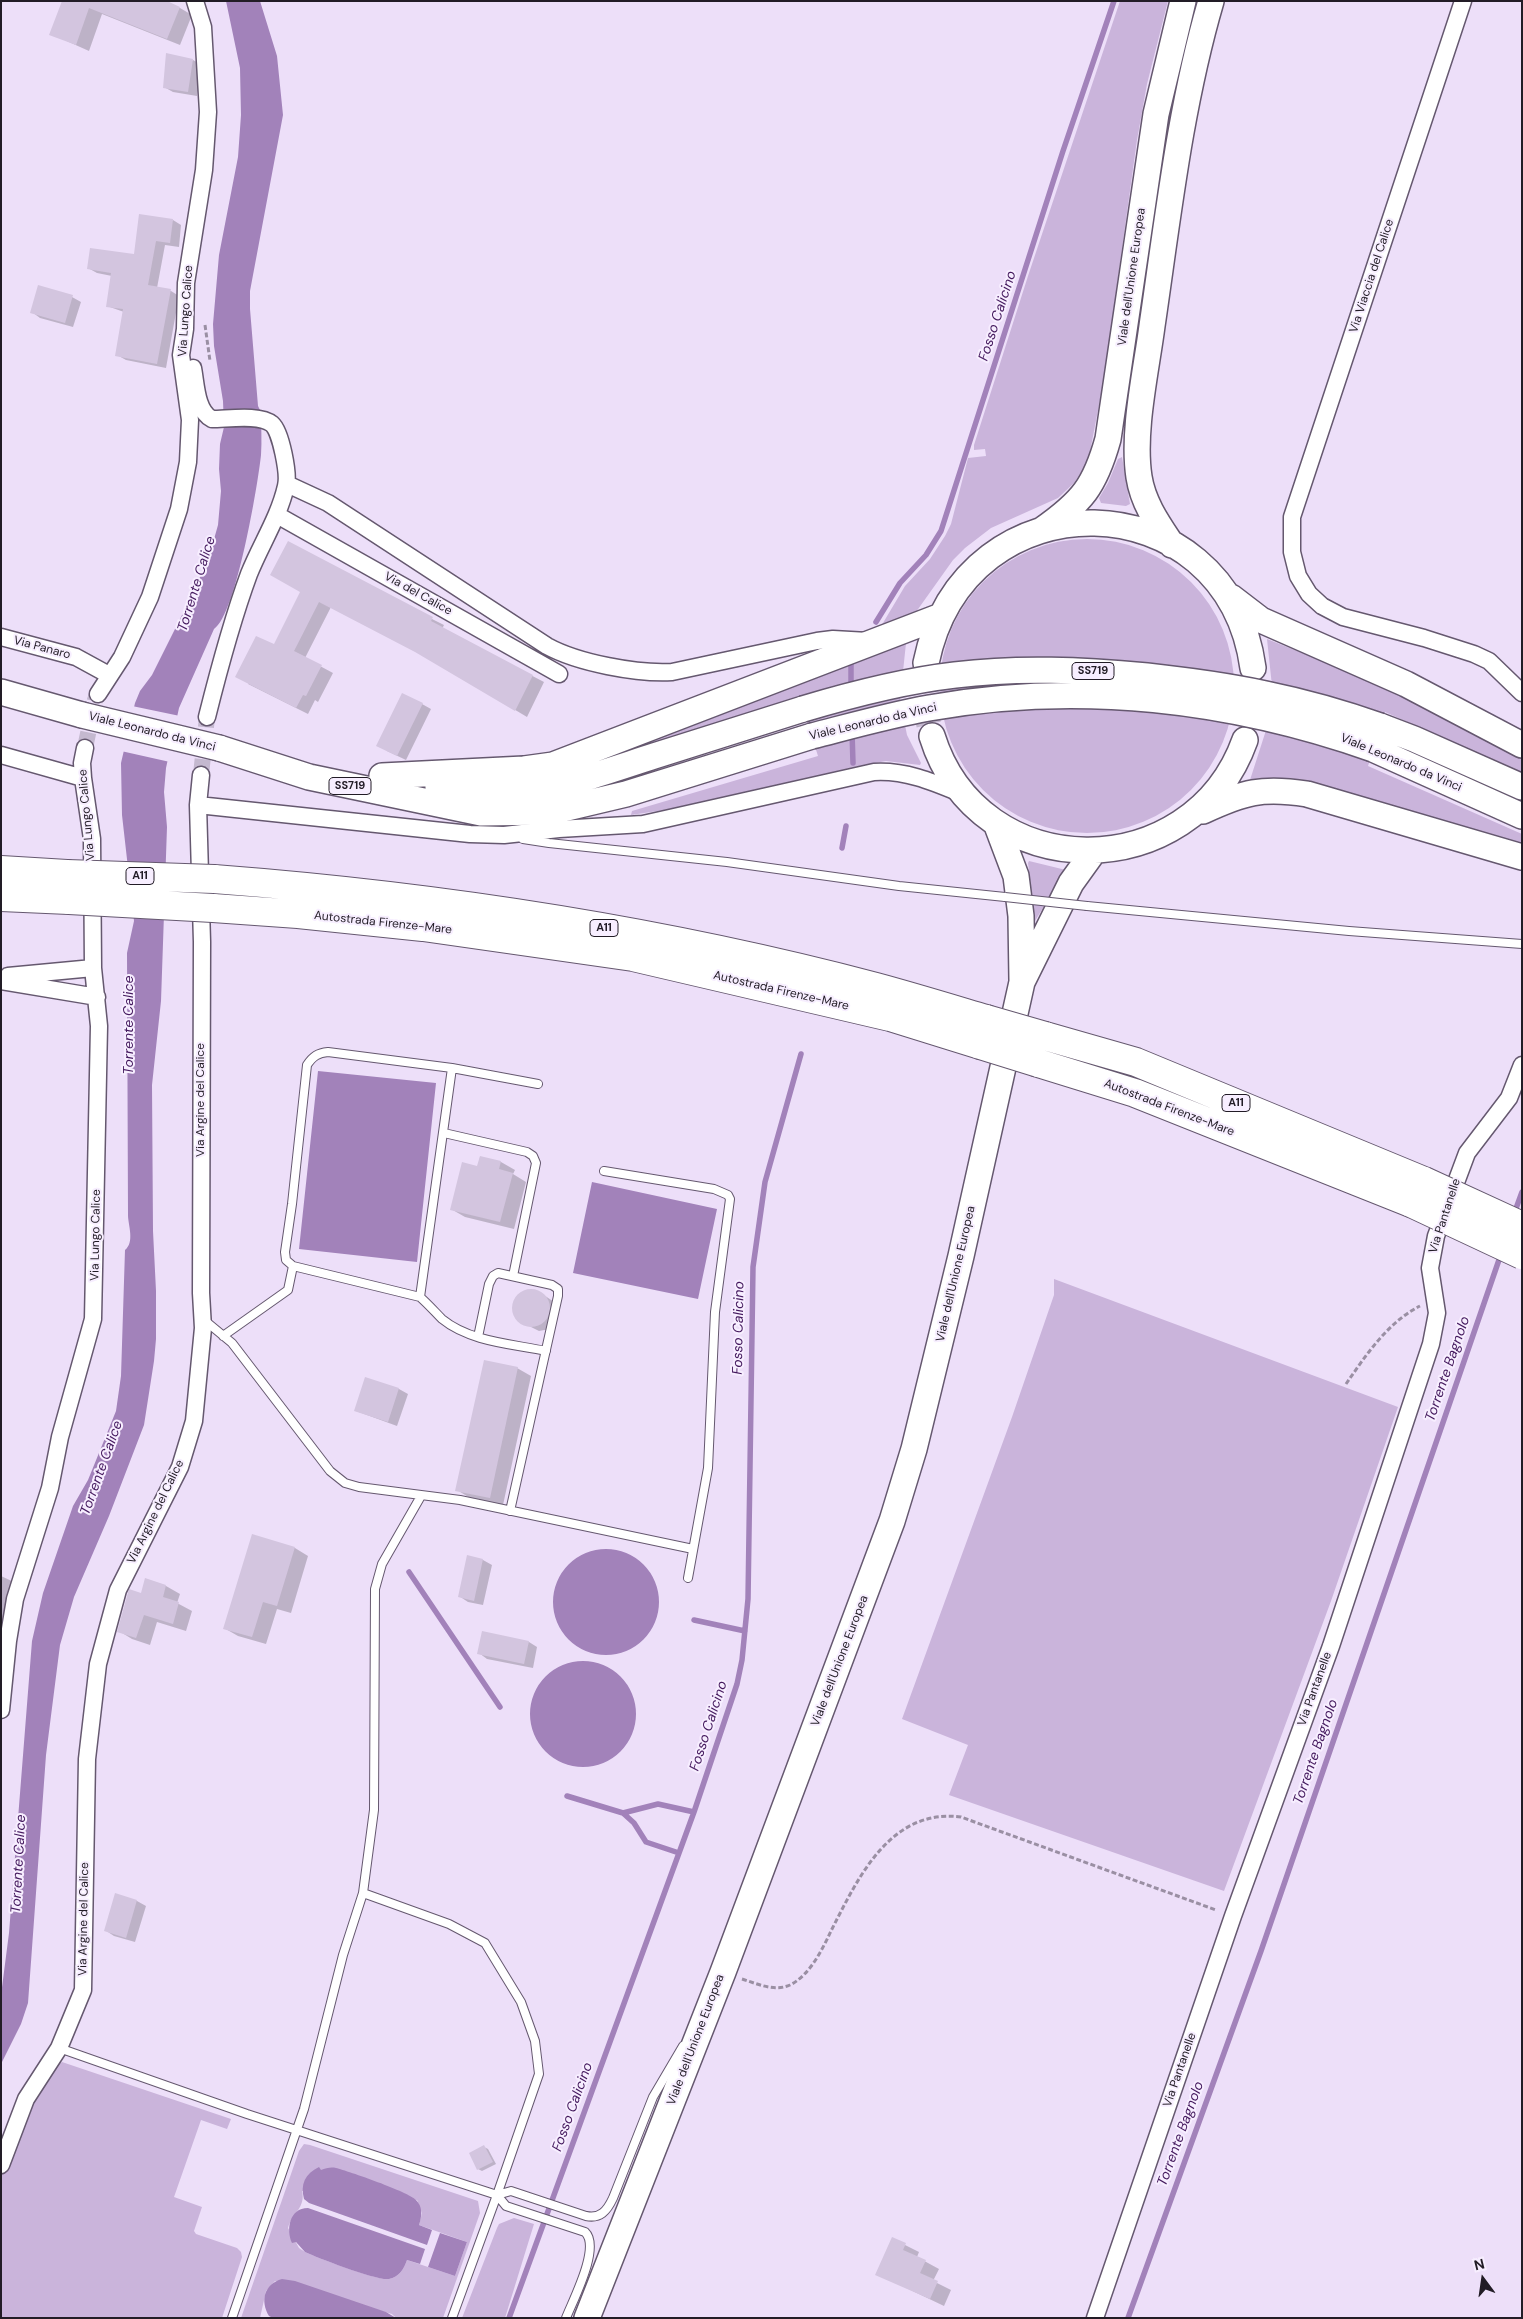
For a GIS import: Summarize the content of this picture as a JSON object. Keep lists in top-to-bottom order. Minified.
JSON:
{"streets":{"highway":["A11","Autostrada Firenze-Mare"],"main road":["Viale dell'Unione Europea","SS719","Viale Leonardo da Vinci"],"street":["Via Viaccia del Calice","Via Lungo Calice","Via del Calice","Via Panaro","Via Argine del Calice","Via Pantanelle"]},"crossings":[["Via Lungo Calice","Via Panaro"]],"water":["Fosso Calicino","Torrente Calice","Torrente Bagnolo"],"north":"top"}
